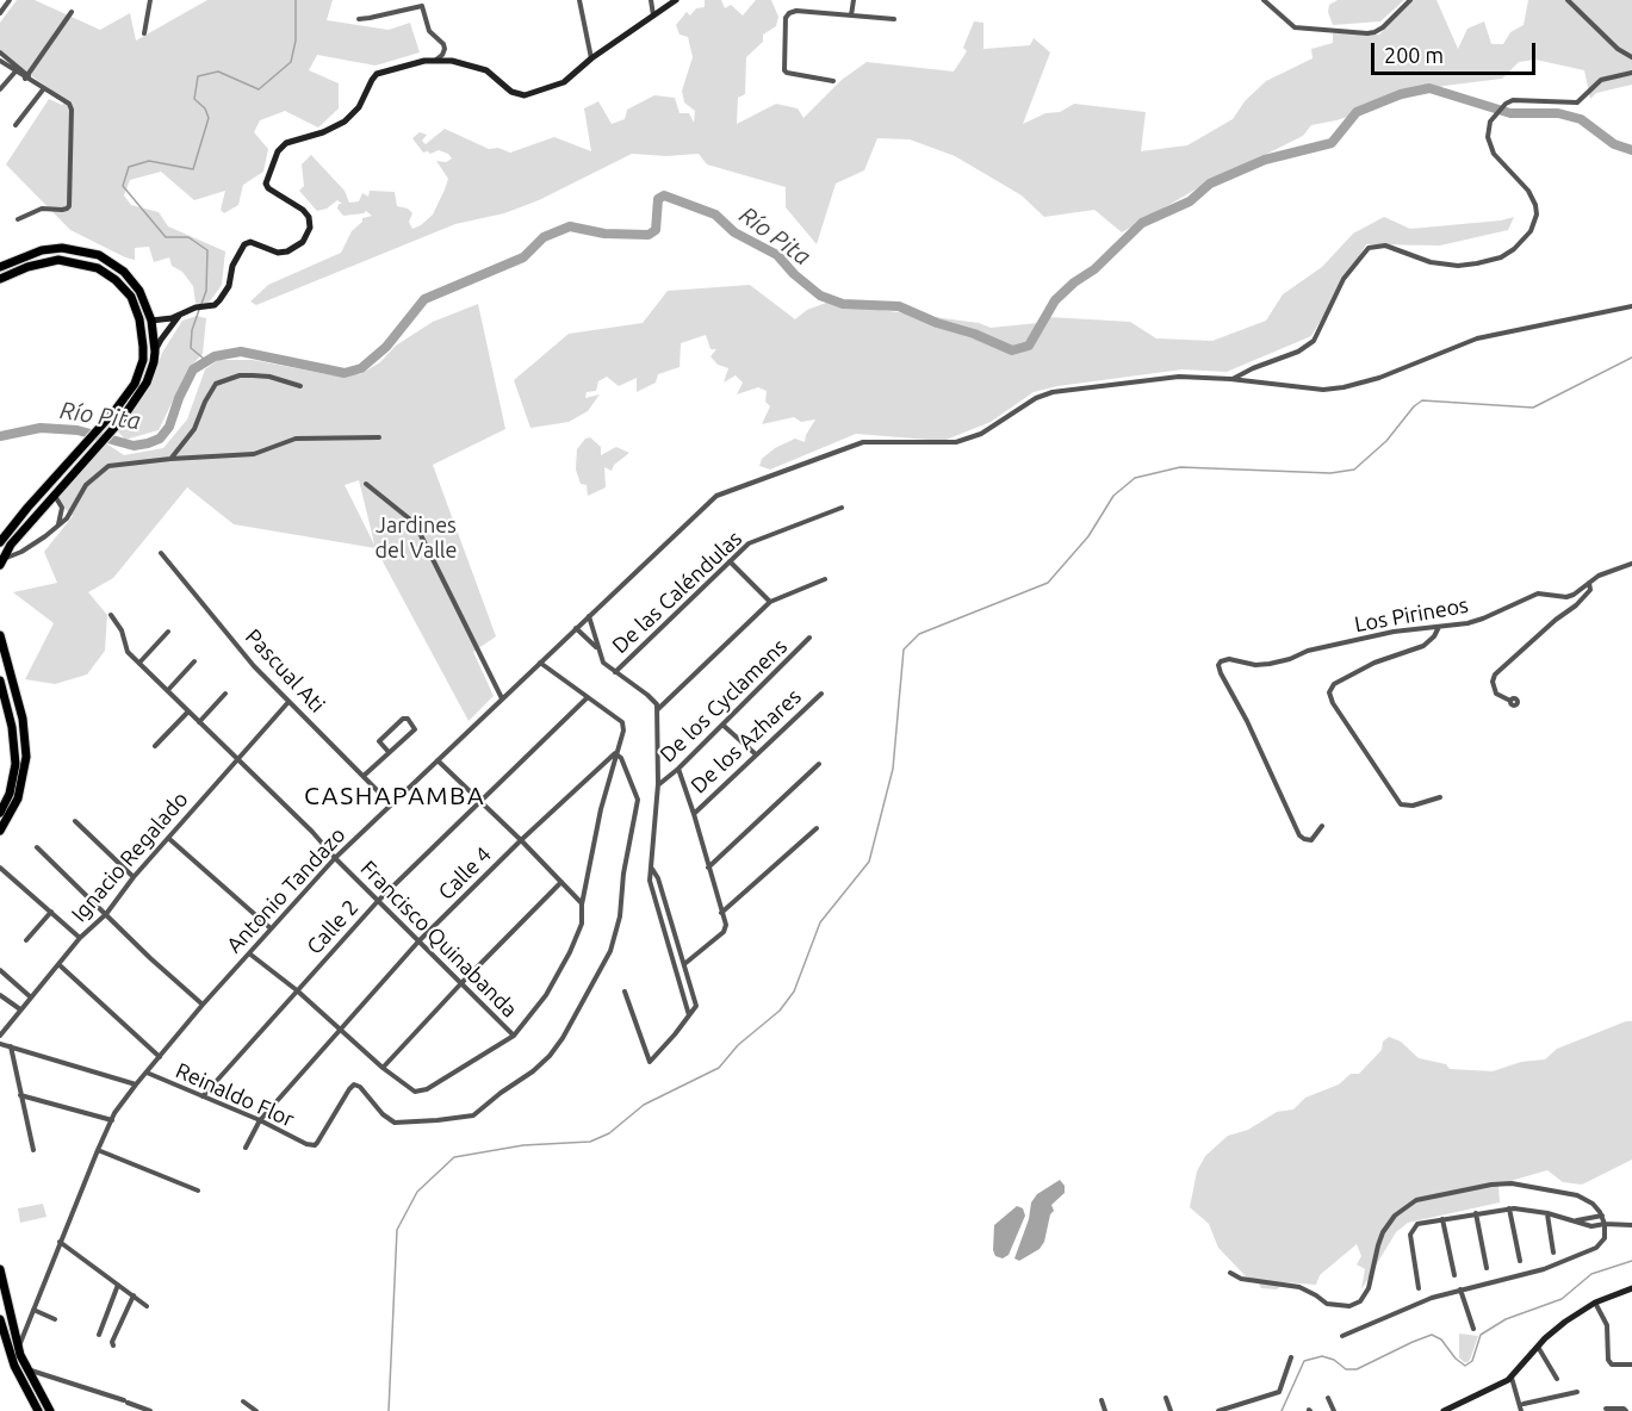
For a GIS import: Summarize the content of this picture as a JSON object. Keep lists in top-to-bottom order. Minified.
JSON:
{"streets":{"street":["De las Caléndulas","Los Pirineos","Pascual Ati","De los Cyclamens","De los Azhares","Ignacio Regalado","Calle 4","Antonio Tandazo","Calle 2","Francisco Quinabanda","Reinaldo Flor"]},"crossings":[["Pascual Ati","Ignacio Regalado"],["Pascual Ati","Antonio Tandazo"],["Ignacio Regalado","Francisco Quinabanda"],["Calle 4","Francisco Quinabanda"],["Calle 4","Reinaldo Flor"],["Antonio Tandazo","Francisco Quinabanda"],["Antonio Tandazo","Reinaldo Flor"],["Calle 2","Francisco Quinabanda"],["Calle 2","Reinaldo Flor"]],"districts":["CASHAPAMBA"],"water":["Río Pita"],"parks":["Jardines del Valle"],"scale_bar":"200 m"}
